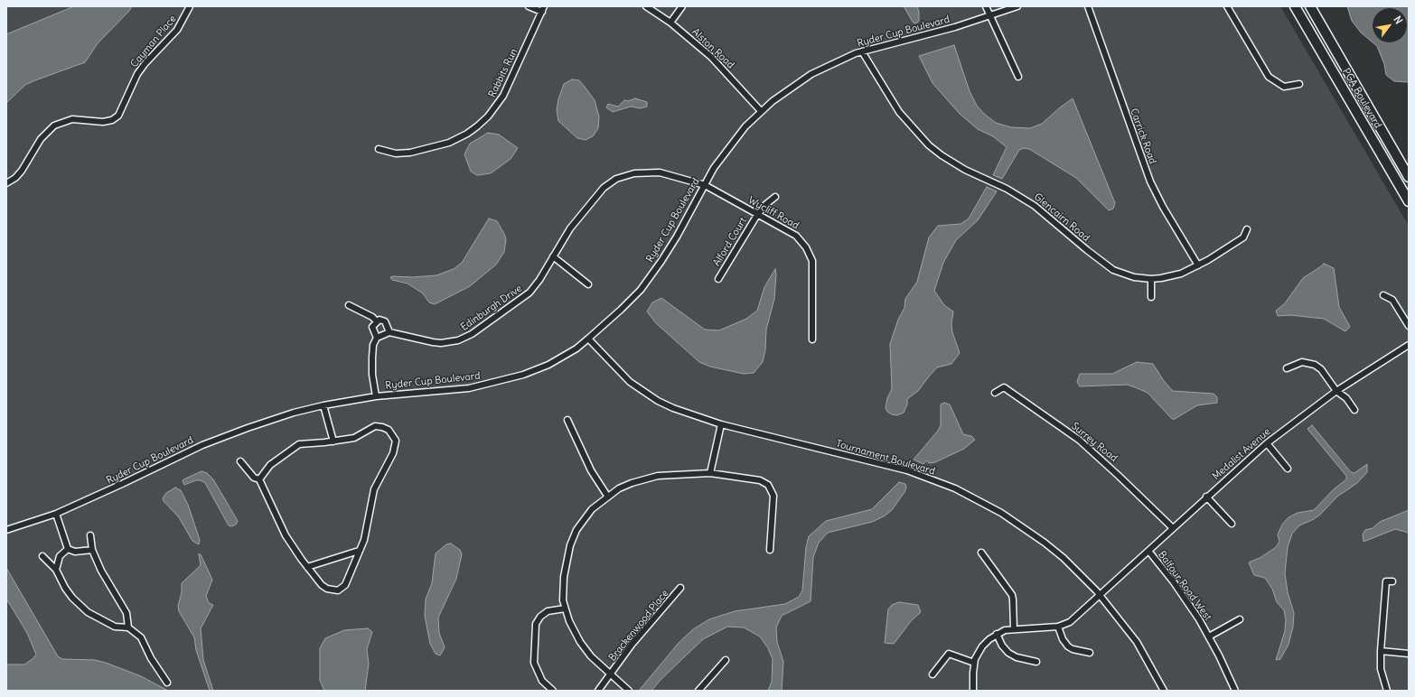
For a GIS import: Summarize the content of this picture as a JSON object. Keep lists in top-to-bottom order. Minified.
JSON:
{"streets":{"main road":["PGA Boulevard"],"street":["Ryder Cup Boulevard","Cayman Place","Alston Road","Rabbits Run","Carrick Road","Wycliff Road","Glencairn Road","Alford Court","Edinburgh Drive","Surrey Road","Medalist Avenue","Tournament Boulevard","Balfour Road West","Brackenwood Place"]},"crossings":[["Ryder Cup Boulevard","Alston Road"],["Ryder Cup Boulevard","Wycliff Road"],["Ryder Cup Boulevard","Glencairn Road"],["Ryder Cup Boulevard","Edinburgh Drive"],["Ryder Cup Boulevard","Tournament Boulevard"],["Carrick Road","Glencairn Road"],["Wycliff Road","Alford Court"],["Wycliff Road","Edinburgh Drive"],["Surrey Road","Medalist Avenue"],["Medalist Avenue","Tournament Boulevard"],["Medalist Avenue","Balfour Road West"]],"north":"top right"}
